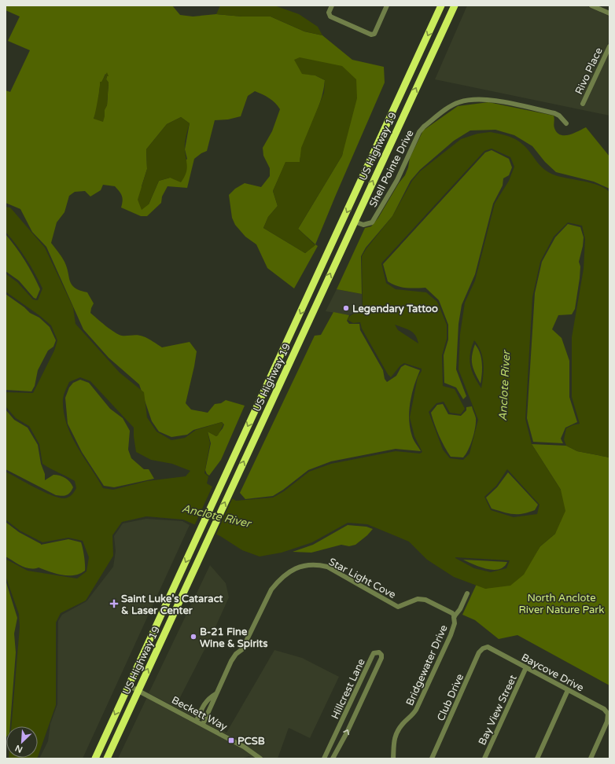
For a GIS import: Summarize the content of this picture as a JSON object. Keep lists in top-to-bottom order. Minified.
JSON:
{"streets":{"highway":["US Highway 19"],"street":["Rivo Place","Shell Pointe Drive","Star Light Cove","Bridgewater Drive","Baycove Drive","Hillcrest Lane","Club Drive","Bay View Street","Beckett Way"]},"crossings":[["US Highway 19","Shell Pointe Drive"],["US Highway 19","Beckett Way"],["Star Light Cove","Bridgewater Drive"],["Star Light Cove","Beckett Way"],["Baycove Drive","Club Drive"],["Baycove Drive","Bay View Street"]],"water":["Anclote River"],"parks":["North Anclote River Nature Park"],"places":{"other":["Legendary Tattoo","B-21 Fine Wine & Spirits"],"health":["Saint Luke's Cataract & Laser Center"],"transit":["PCSB"]},"north":"bottom left"}
